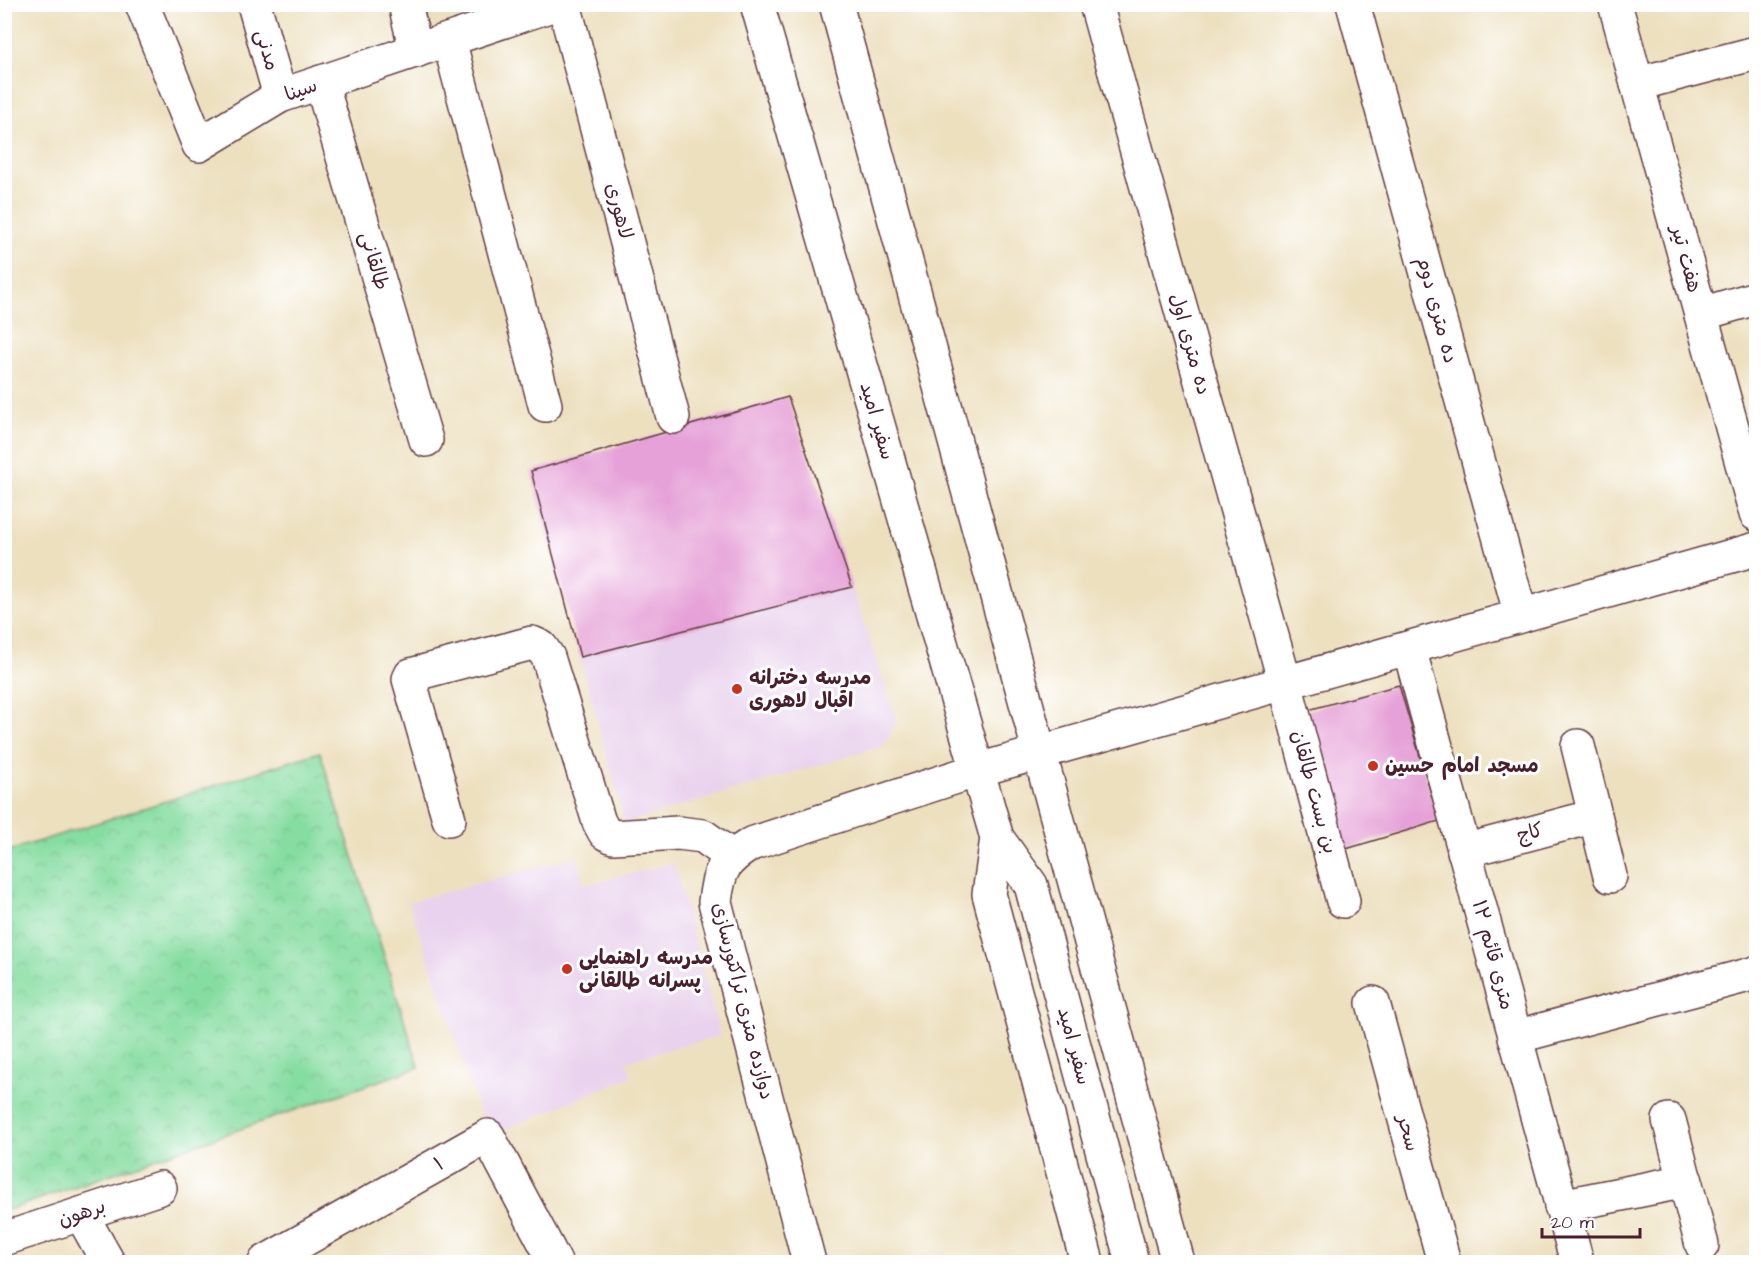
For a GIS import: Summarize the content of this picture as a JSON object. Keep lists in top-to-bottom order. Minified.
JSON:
{"streets":{"street":["مدنی","سینا","لاهوری","هفت تیر","طالقانی","ده متری دوم","ده متری اول","سفیر امید","بن بست طالقان","کاج","۱۲ متری قائم","دوازده متری تراکتورسازی","سحر","‍۱","برهون"]},"crossings":[["مدنی","سینا"],["سینا","طالقانی"],["ده متری اول","بن بست طالقان"],["کاج","۱۲ متری قائم"]],"places":["مدرسه دخترانه اقبال لاهوری","مسجد امام حسین","مدرسه راهنمایی پسرانه طالقانی"],"scale_bar":"20 m"}
